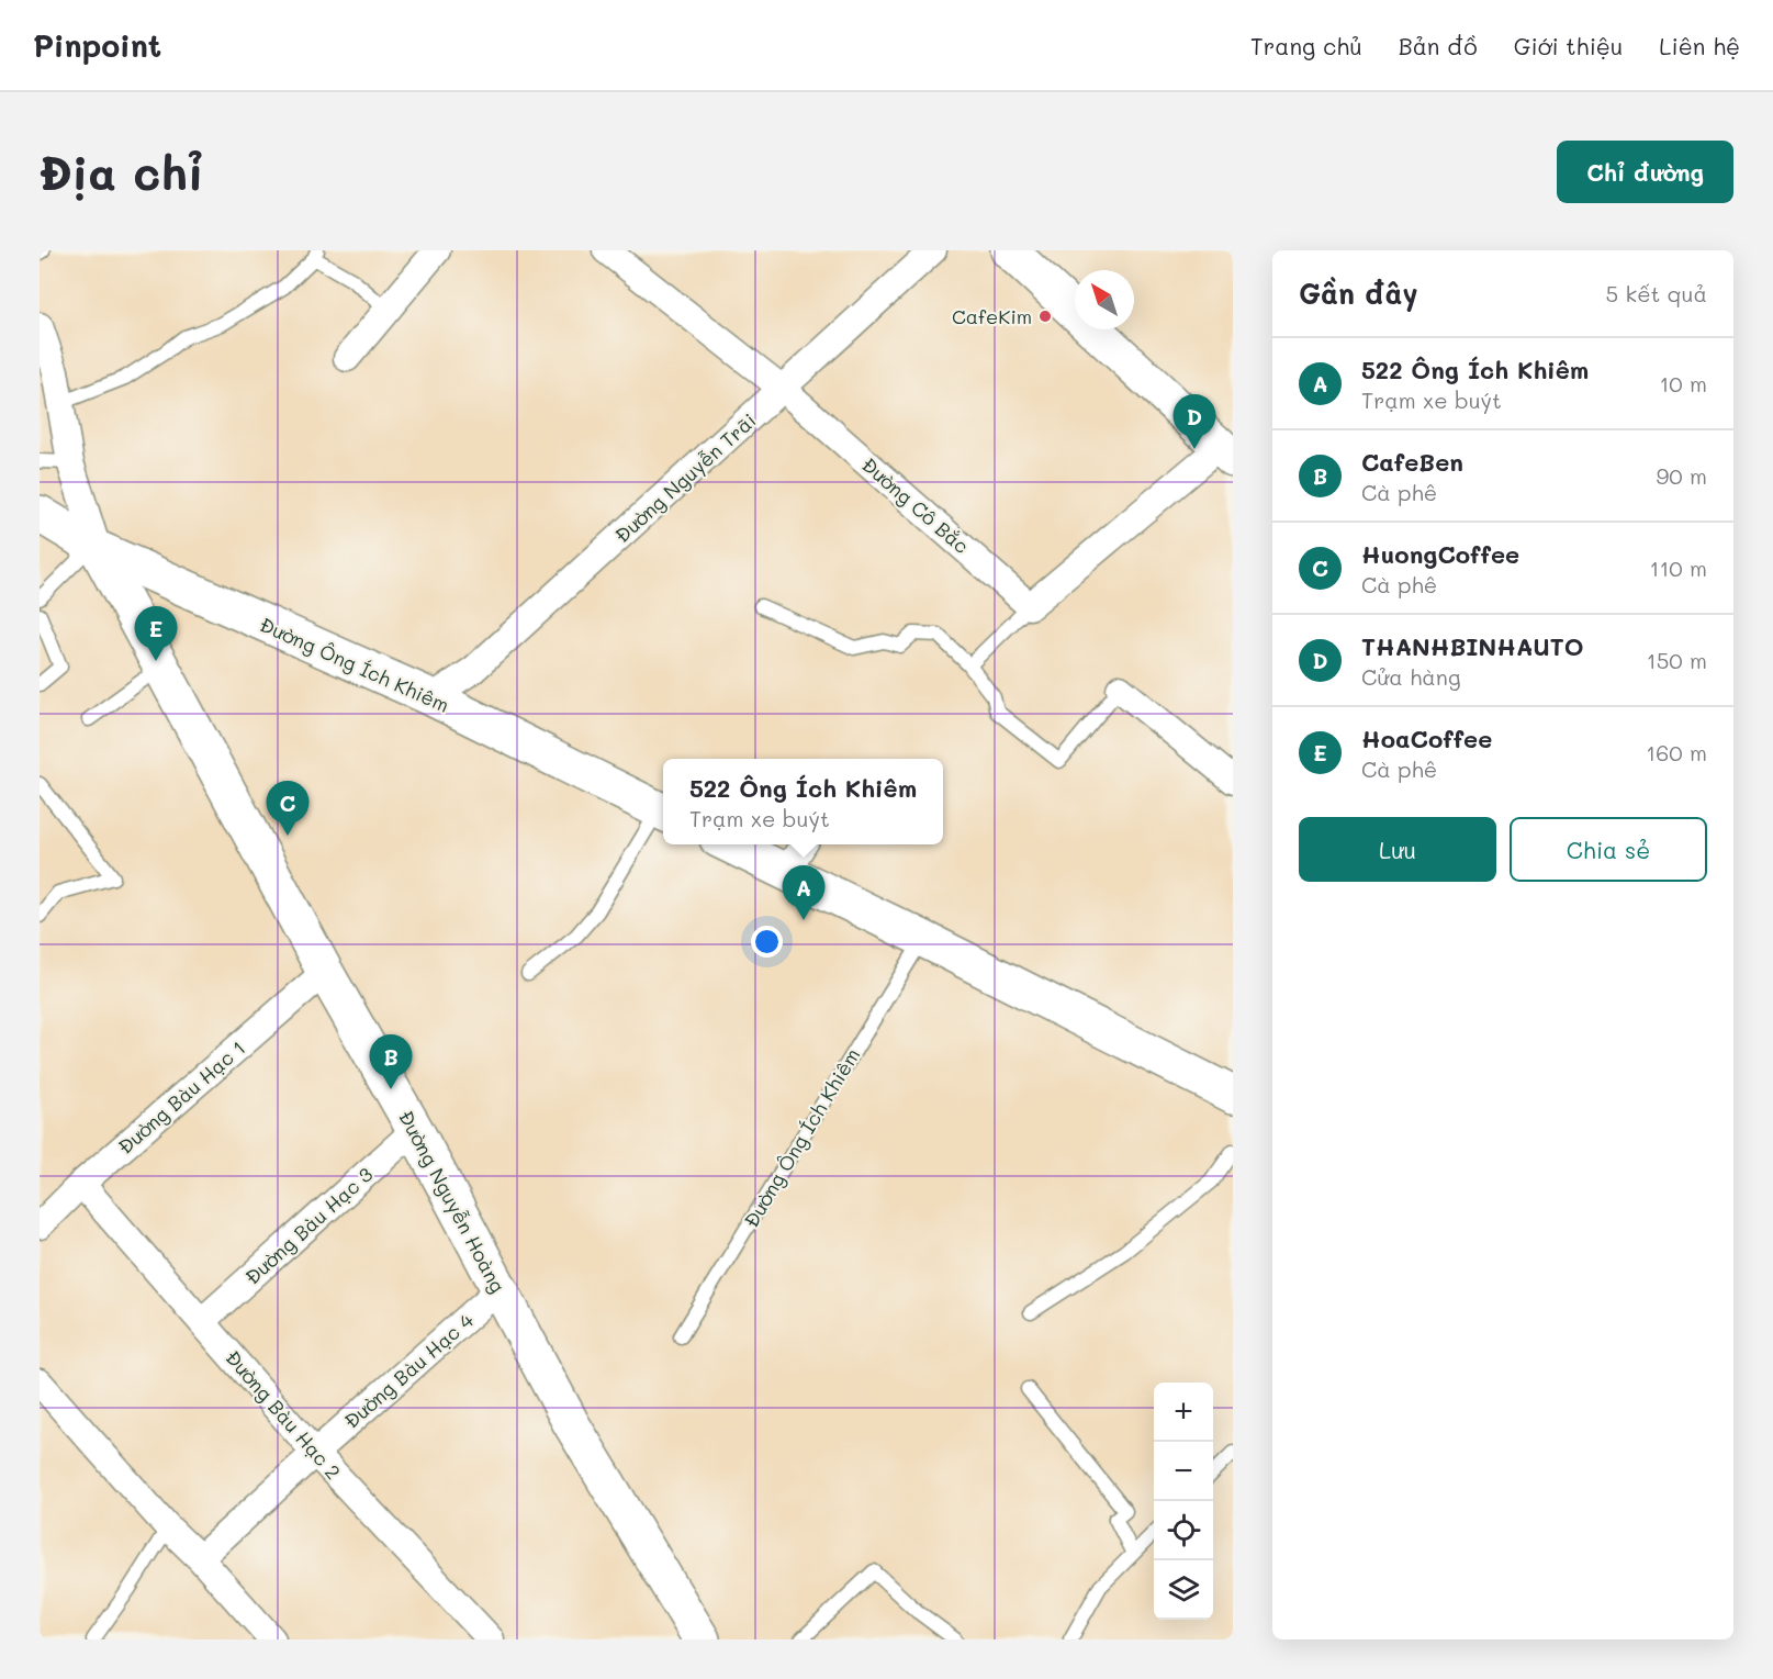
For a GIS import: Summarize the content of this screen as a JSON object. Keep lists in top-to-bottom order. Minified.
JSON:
{"streets":{"street":["Đường Nguyễn Trãi","Đường Cô Bắc","Đường Ông Ích Khiêm","Đường Bàu Hạc 1","Đường Nguyễn Hoàng","Đường Bàu Hạc 3","Đường Bàu Hạc 4","Đường Bàu Hạc 2"]},"crossings":[["Đường Nguyễn Trãi","Đường Cô Bắc"],["Đường Nguyễn Trãi","Đường Ông Ích Khiêm"],["Đường Ông Ích Khiêm","Đường Nguyễn Hoàng"],["Đường Bàu Hạc 1","Đường Nguyễn Hoàng"],["Đường Bàu Hạc 1","Đường Bàu Hạc 2"],["Đường Nguyễn Hoàng","Đường Bàu Hạc 3"],["Đường Nguyễn Hoàng","Đường Bàu Hạc 4"],["Đường Bàu Hạc 3","Đường Bàu Hạc 2"],["Đường Bàu Hạc 4","Đường Bàu Hạc 2"]],"places":["CafeKim"],"north":"top left","page":{"header":"Pinpoint","nav":["Trang chủ","Bản đồ","Giới thiệu","Liên hệ"],"buttons":["Chỉ đường",["Lưu","Chia sẻ"]],"title":"Địa chỉ","heading":["Gần đây","5 kết quả"],"list":[{"mark":"A","name":"522 Ông Ích Khiêm","note":"Trạm xe buýt","value":"10 m"},{"mark":"B","name":"CafeBen","note":"Cà phê","value":"90 m"},{"mark":"C","name":"HuongCoffee","note":"Cà phê","value":"110 m"},{"mark":"D","name":"THANHBINHAUTO","note":"Cửa hàng","value":"150 m"},{"mark":"E","name":"HoaCoffee","note":"Cà phê","value":"160 m"}],"pins":["D","E","C","A","B"],"popup":["522 Ông Ích Khiêm","Trạm xe buýt"],"map_buttons":["+","−"]}}
